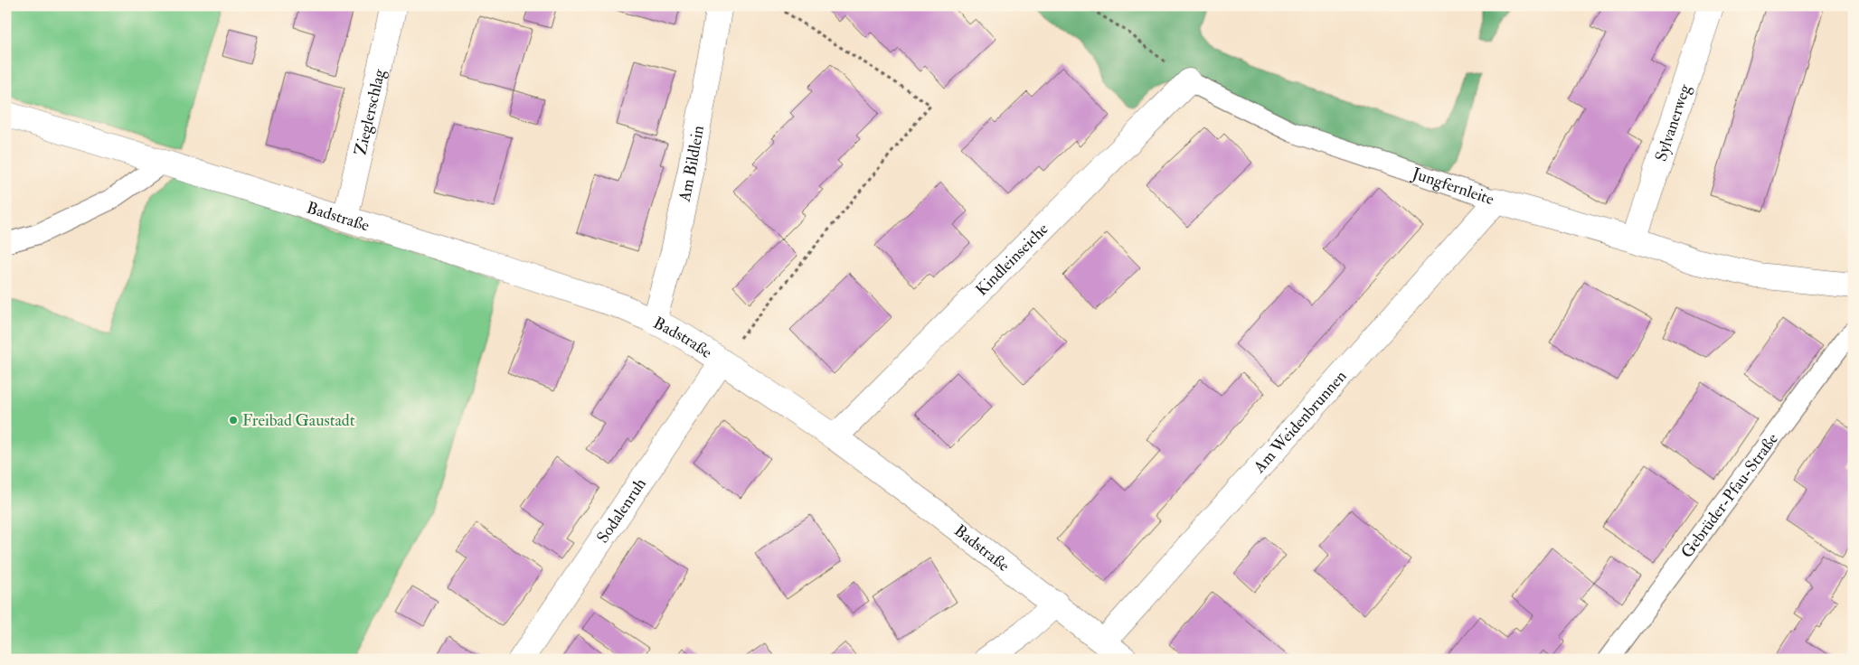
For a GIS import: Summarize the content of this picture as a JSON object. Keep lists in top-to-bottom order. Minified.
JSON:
{"streets":{"street":["Zieglerschlag","Sylvanerweg","Am Bildlein","Jungfernleite","Badstraße","Kindleinseiche","Am Weidenbrunnen","Sodalenruh"],"lane":["Gebrüder-Pfau-Straße"]},"crossings":[["Zieglerschlag","Badstraße"],["Sylvanerweg","Jungfernleite"],["Am Bildlein","Badstraße"],["Jungfernleite","Kindleinseiche"],["Jungfernleite","Am Weidenbrunnen"],["Badstraße","Kindleinseiche"],["Badstraße","Am Weidenbrunnen"],["Badstraße","Sodalenruh"]],"places":["Freibad Gaustadt"]}
